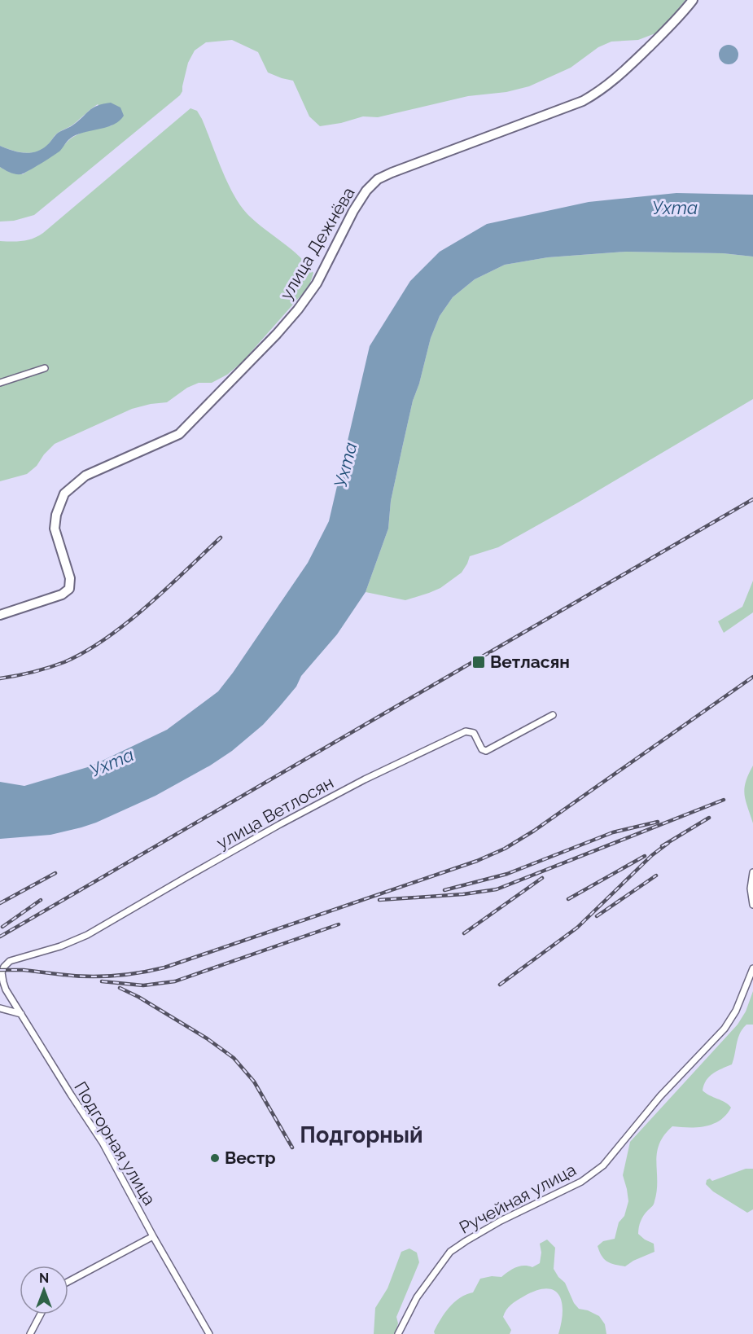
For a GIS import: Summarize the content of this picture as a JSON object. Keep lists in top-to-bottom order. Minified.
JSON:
{"streets":{"street":["улица Дежнёва","улица Ветлосян","Подгорная улица","Ручейная улица"]},"crossings":[["улица Ветлосян","Подгорная улица"]],"districts":["Подгорный"],"water":["Ухта"],"places":{"transit":["Ветласян"],"other":["Вестр"]},"north":"top"}
